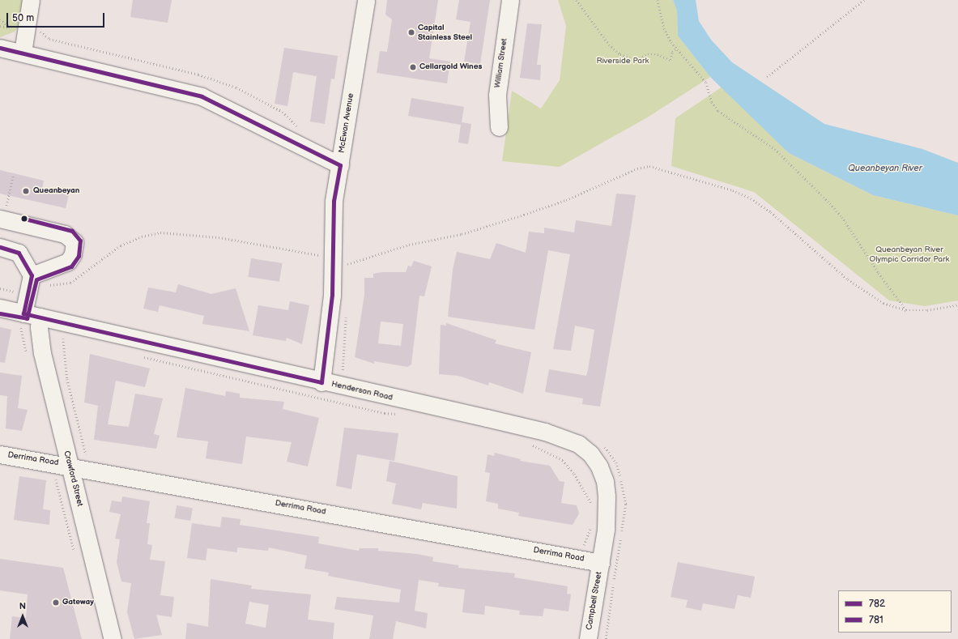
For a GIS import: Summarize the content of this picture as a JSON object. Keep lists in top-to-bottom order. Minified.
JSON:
{"streets":{"street":["William Street","McEwan Avenue","Henderson Road","Derrima Road","Crawford Street","Campbell Street"]},"crossings":[["McEwan Avenue","Henderson Road"],["Henderson Road","Derrima Road"],["Henderson Road","Crawford Street"],["Henderson Road","Campbell Street"],["Derrima Road","Crawford Street"],["Derrima Road","Campbell Street"]],"water":["Queanbeyan River"],"parks":["Riverside Park","Queanbeyan River Olympic Corridor Park"],"places":["Capital Stainless Steel","Cellargold Wines","Queanbeyan","Gateway"],"lines":["transit line 782","transit line 781"],"legend":["782","781"],"scale_bar":"50 m","north":"top"}
